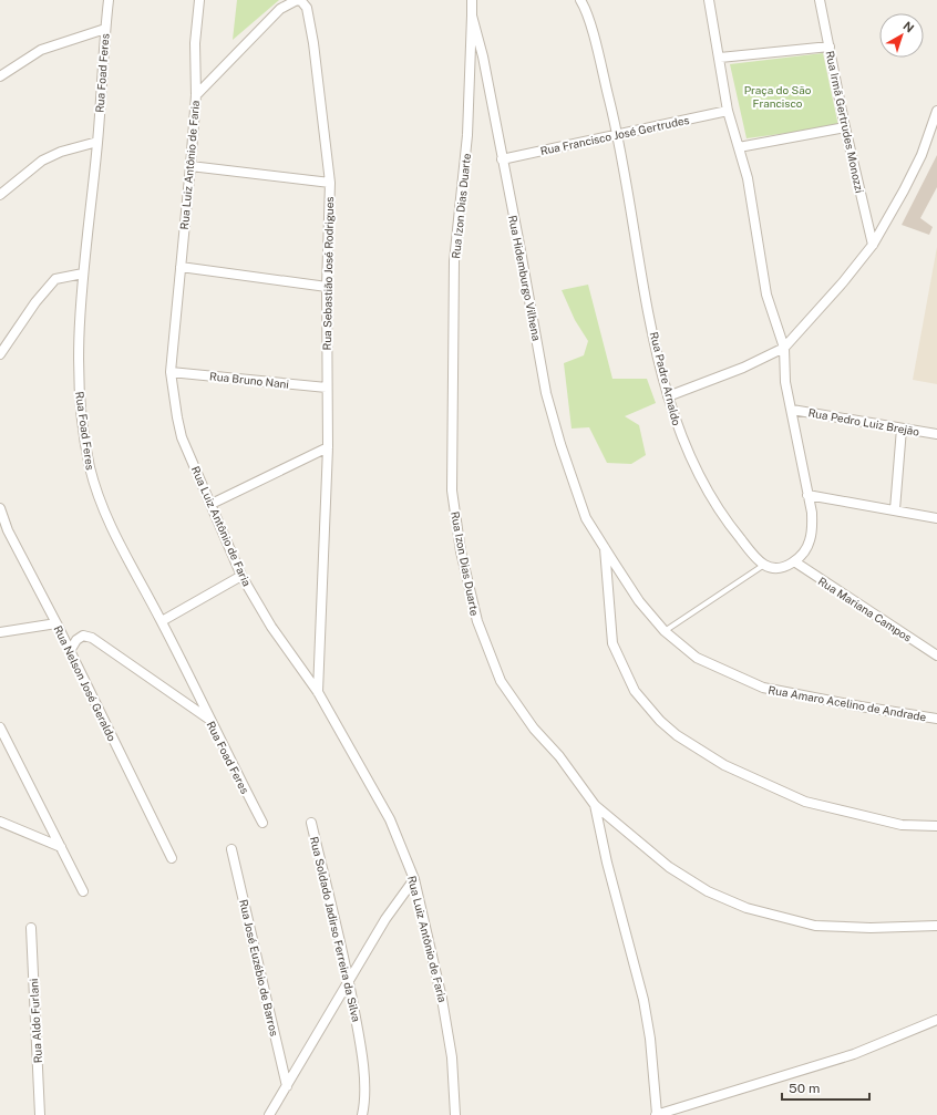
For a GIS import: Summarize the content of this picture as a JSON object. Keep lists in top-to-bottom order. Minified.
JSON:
{"streets":{"street":["Rua Foad Feres","Rua Irmã Gertrudes Monozzi","Rua Francisco José Gertrudes","Rua Luiz Antônio de Faria","Rua Izon Dias Duarte","Rua Sebastião José Rodrigues","Rua Hidemburgo Vilhena","Rua Padre Arnaldo","Rua Bruno Nani","Rua Pedro Luiz Brejão","Rua Mariana Campos","Rua Nelson José Geraldo","Rua Amaro Acelino de Andrade","Rua Soldado Jadirso Ferreira da Silva","Rua José Euzébio de Barros","Rua Aldo Furlani"]},"crossings":[["Rua Francisco José Gertrudes","Rua Hidemburgo Vilhena"],["Rua Francisco José Gertrudes","Rua Padre Arnaldo"],["Rua Luiz Antônio de Faria","Rua Sebastião José Rodrigues"],["Rua Luiz Antônio de Faria","Rua Bruno Nani"],["Rua Izon Dias Duarte","Rua Hidemburgo Vilhena"],["Rua Sebastião José Rodrigues","Rua Bruno Nani"],["Rua Hidemburgo Vilhena","Rua Amaro Acelino de Andrade"]],"parks":["Praça do São Francisco"],"scale_bar":"50 m","north":"top right"}
